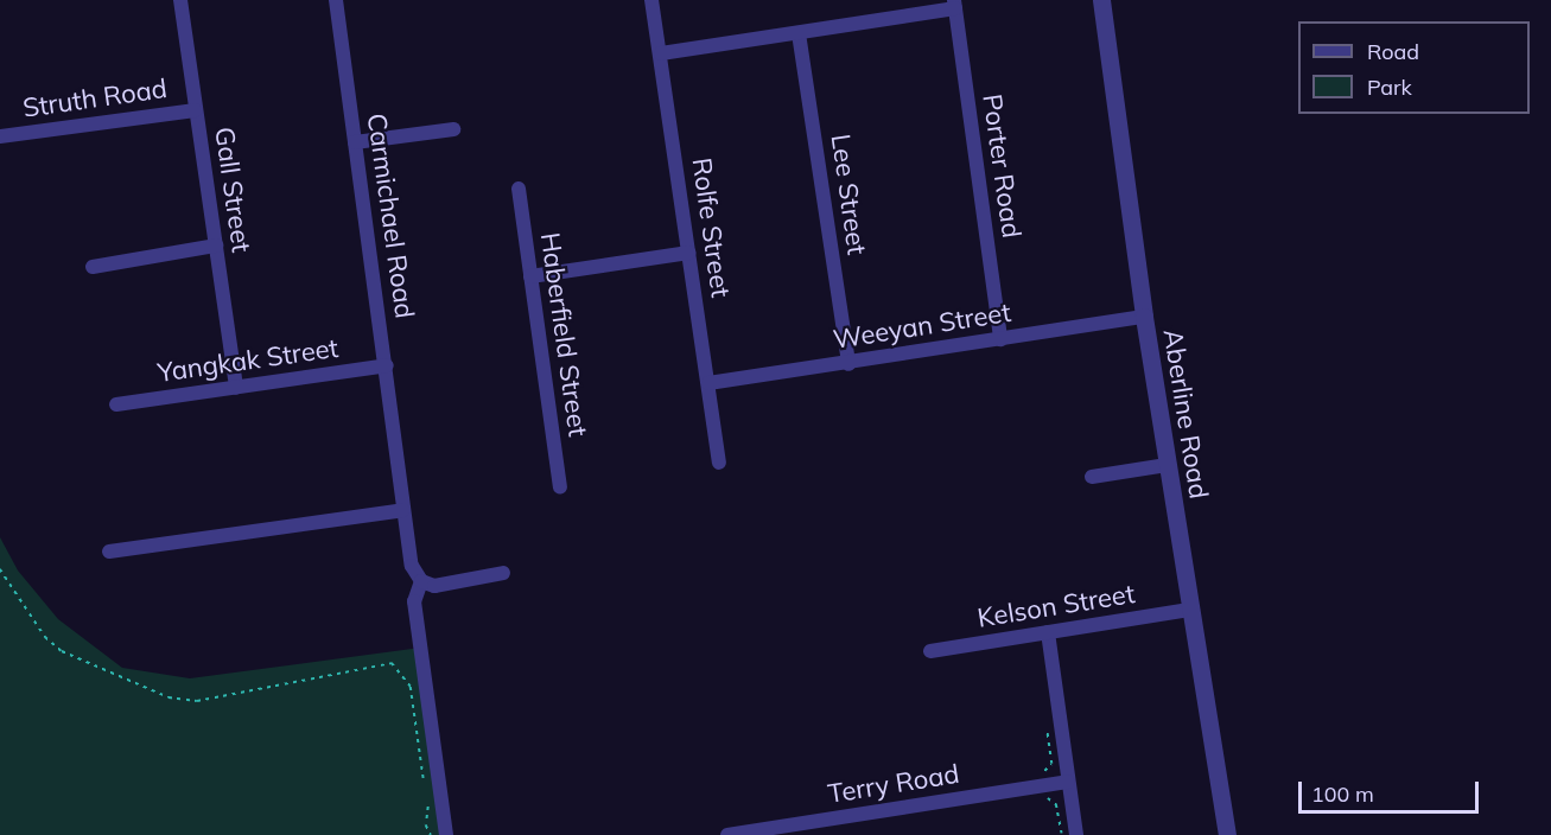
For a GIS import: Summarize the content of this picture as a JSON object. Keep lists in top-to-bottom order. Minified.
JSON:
{"streets":{"street":["Struth Road","Porter Road","Gall Street","Lee Street","Carmichael Road","Rolfe Street","Weeyan Street","Haberfield Street","Yangkak Street","Aberline Road","Kelson Street","Terry Road"]},"crossings":[["Struth Road","Gall Street"],["Porter Road","Weeyan Street"],["Gall Street","Yangkak Street"],["Lee Street","Weeyan Street"],["Carmichael Road","Yangkak Street"],["Rolfe Street","Weeyan Street"],["Weeyan Street","Aberline Road"],["Aberline Road","Kelson Street"]],"legend":["Road","Park"],"scale_bar":"100 m"}
